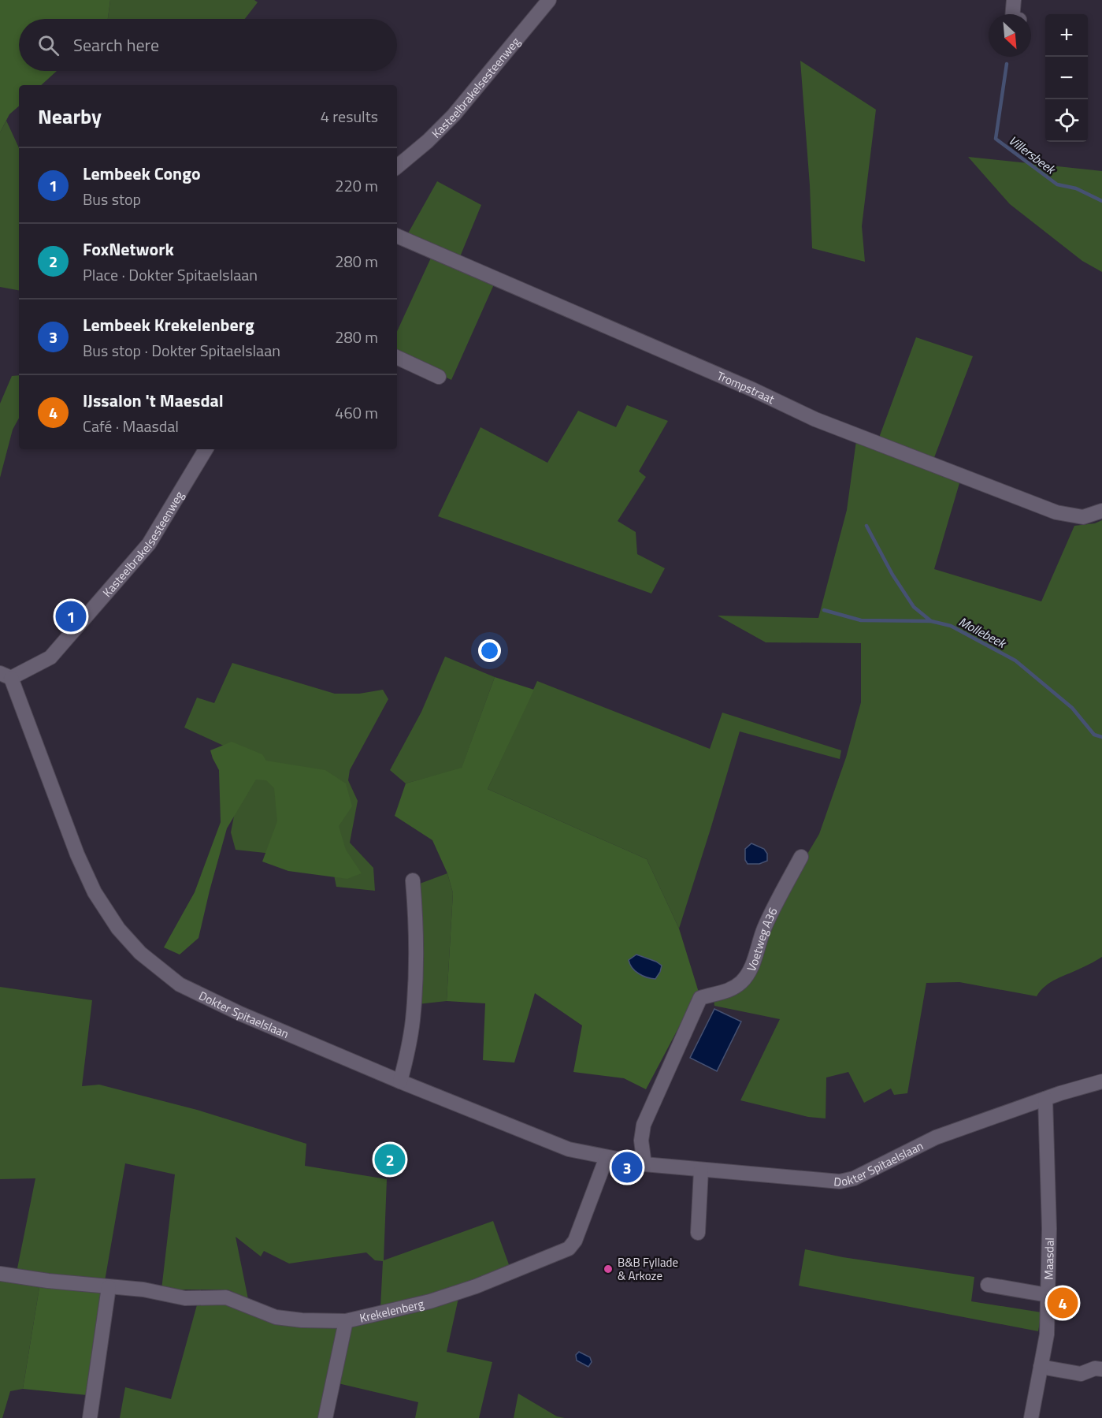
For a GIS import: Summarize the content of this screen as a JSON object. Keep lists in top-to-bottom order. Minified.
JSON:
{"streets":{"street":["Kasteelbrakelsesteenweg","Trompstraat","Voetweg A36","Dokter Spitaelslaan","Maasdal","Krekelenberg"]},"crossings":[["Kasteelbrakelsesteenweg","Dokter Spitaelslaan"],["Voetweg A36","Dokter Spitaelslaan"],["Dokter Spitaelslaan","Maasdal"],["Dokter Spitaelslaan","Krekelenberg"]],"water":["Villersbeek","Mollebeek"],"places":["B&B Fyllade & Arkoze"],"north":"bottom right","page":{"map_buttons":["+","−"],"search":"Search here","heading":["Nearby","4 results"],"list":[{"mark":"1","name":"Lembeek Congo","note":"Bus stop","value":"220 m"},{"mark":"2","name":"FoxNetwork","note":"Place · Dokter Spitaelslaan","value":"280 m"},{"mark":"3","name":"Lembeek Krekelenberg","note":"Bus stop · Dokter Spitaelslaan","value":"280 m"},{"mark":"4","name":"IJssalon 't Maesdal","note":"Café · Maasdal","value":"460 m"}],"pins":["1","2","3","4"]}}
